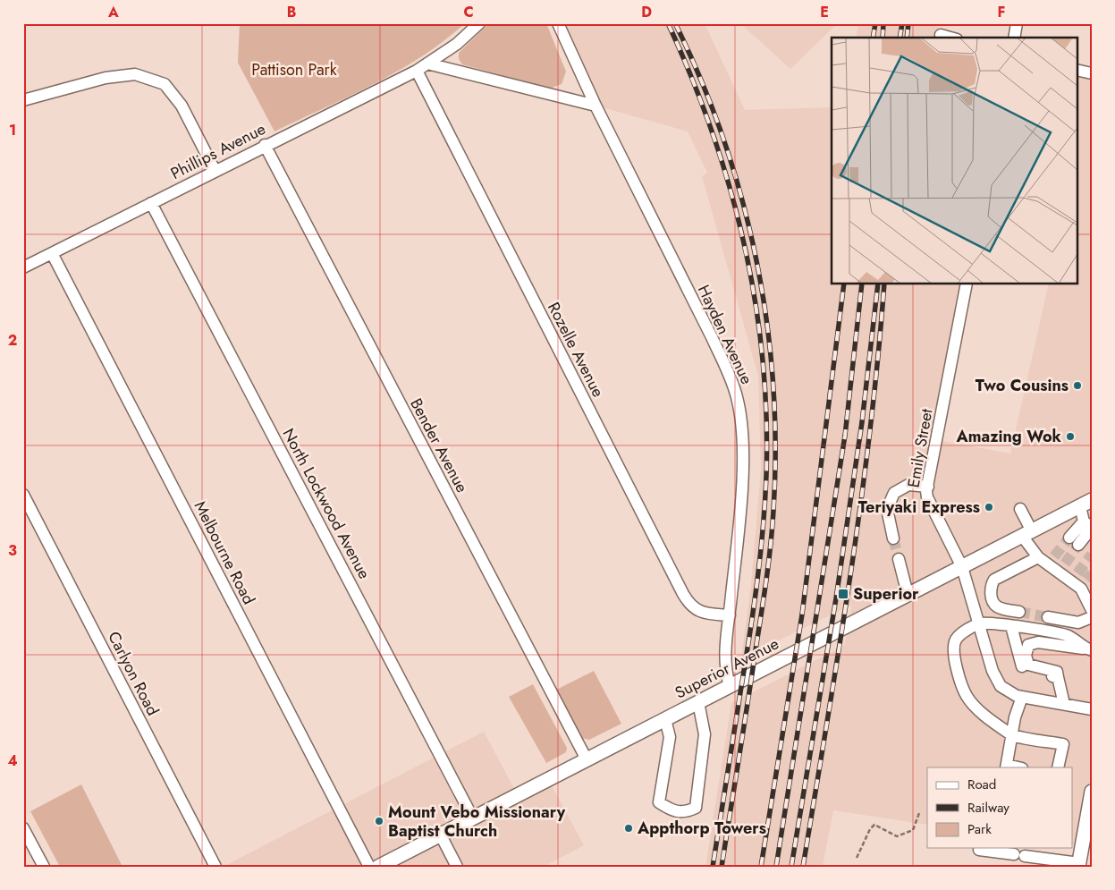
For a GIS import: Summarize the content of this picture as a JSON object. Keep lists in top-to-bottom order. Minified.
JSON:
{"streets":{"main road":["Superior Avenue"],"street":["Phillips Avenue","Hayden Avenue","Rozelle Avenue","Bender Avenue","Emily Street","North Lockwood Avenue","Melbourne Road","Carlyon Road"]},"crossings":[["Phillips Avenue","Rozelle Avenue"],["Phillips Avenue","Bender Avenue"],["Phillips Avenue","North Lockwood Avenue"],["Phillips Avenue","Melbourne Road"],["Hayden Avenue","Rozelle Avenue"],["Hayden Avenue","Superior Avenue"],["Bender Avenue","Superior Avenue"],["Emily Street","Superior Avenue"],["North Lockwood Avenue","Superior Avenue"]],"parks":["Pattison Park"],"places":{"other":["Two Cousins","Amazing Wok","Teriyaki Express","Mount Vebo Missionary Baptist Church","Appthorp Towers"],"transit":["Superior"]},"legend":["Road","Railway","Park"],"grid":{"columns":["A","B","C","D","E","F"],"rows":["1","2","3","4"]}}
